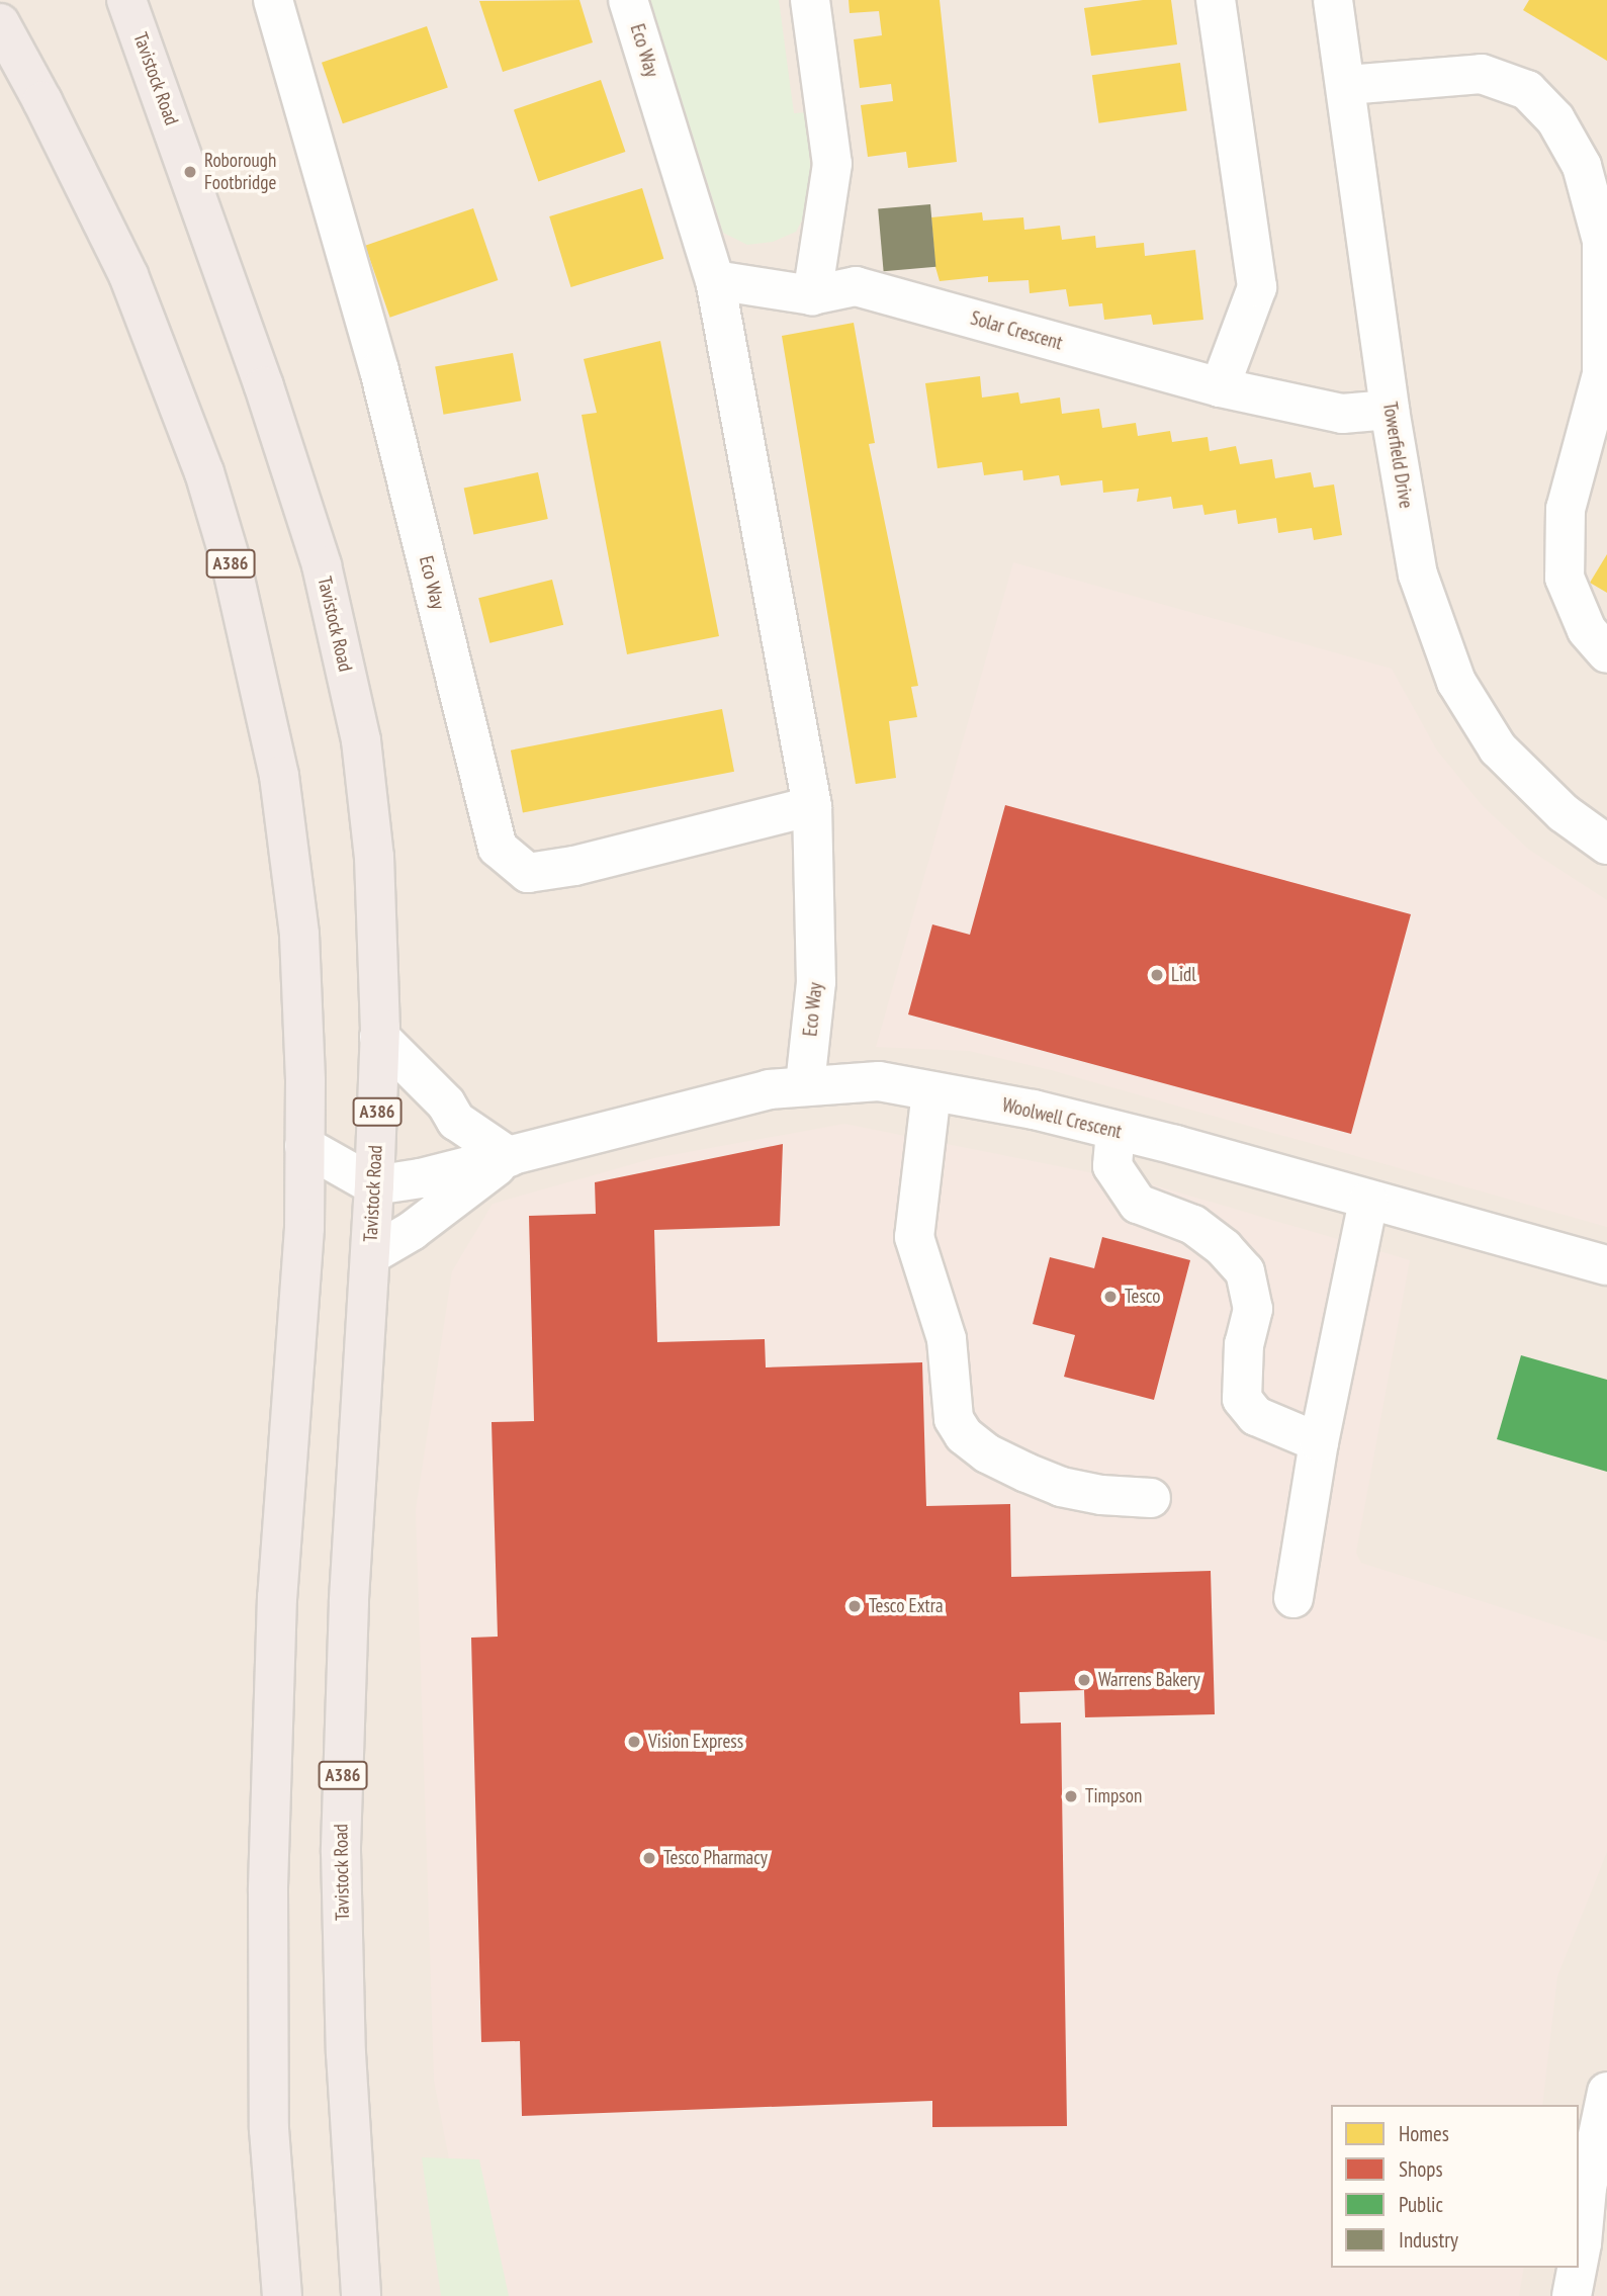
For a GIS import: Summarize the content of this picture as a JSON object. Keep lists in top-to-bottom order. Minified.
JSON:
{"streets":{"highway":["Tavistock Road","A386"],"street":["Eco Way","Solar Crescent","Towerfield Drive","Woolwell Crescent"]},"crossings":[["Eco Way","Solar Crescent"],["Eco Way","Woolwell Crescent"],["Tavistock Road","Woolwell Crescent"],["Solar Crescent","Towerfield Drive"]],"places":["Roborough Footbridge","Lidl","Tesco","Tesco Extra","Warrens Bakery","Vision Express","Timpson","Tesco Pharmacy"],"legend":["Homes","Shops","Public","Industry"]}
